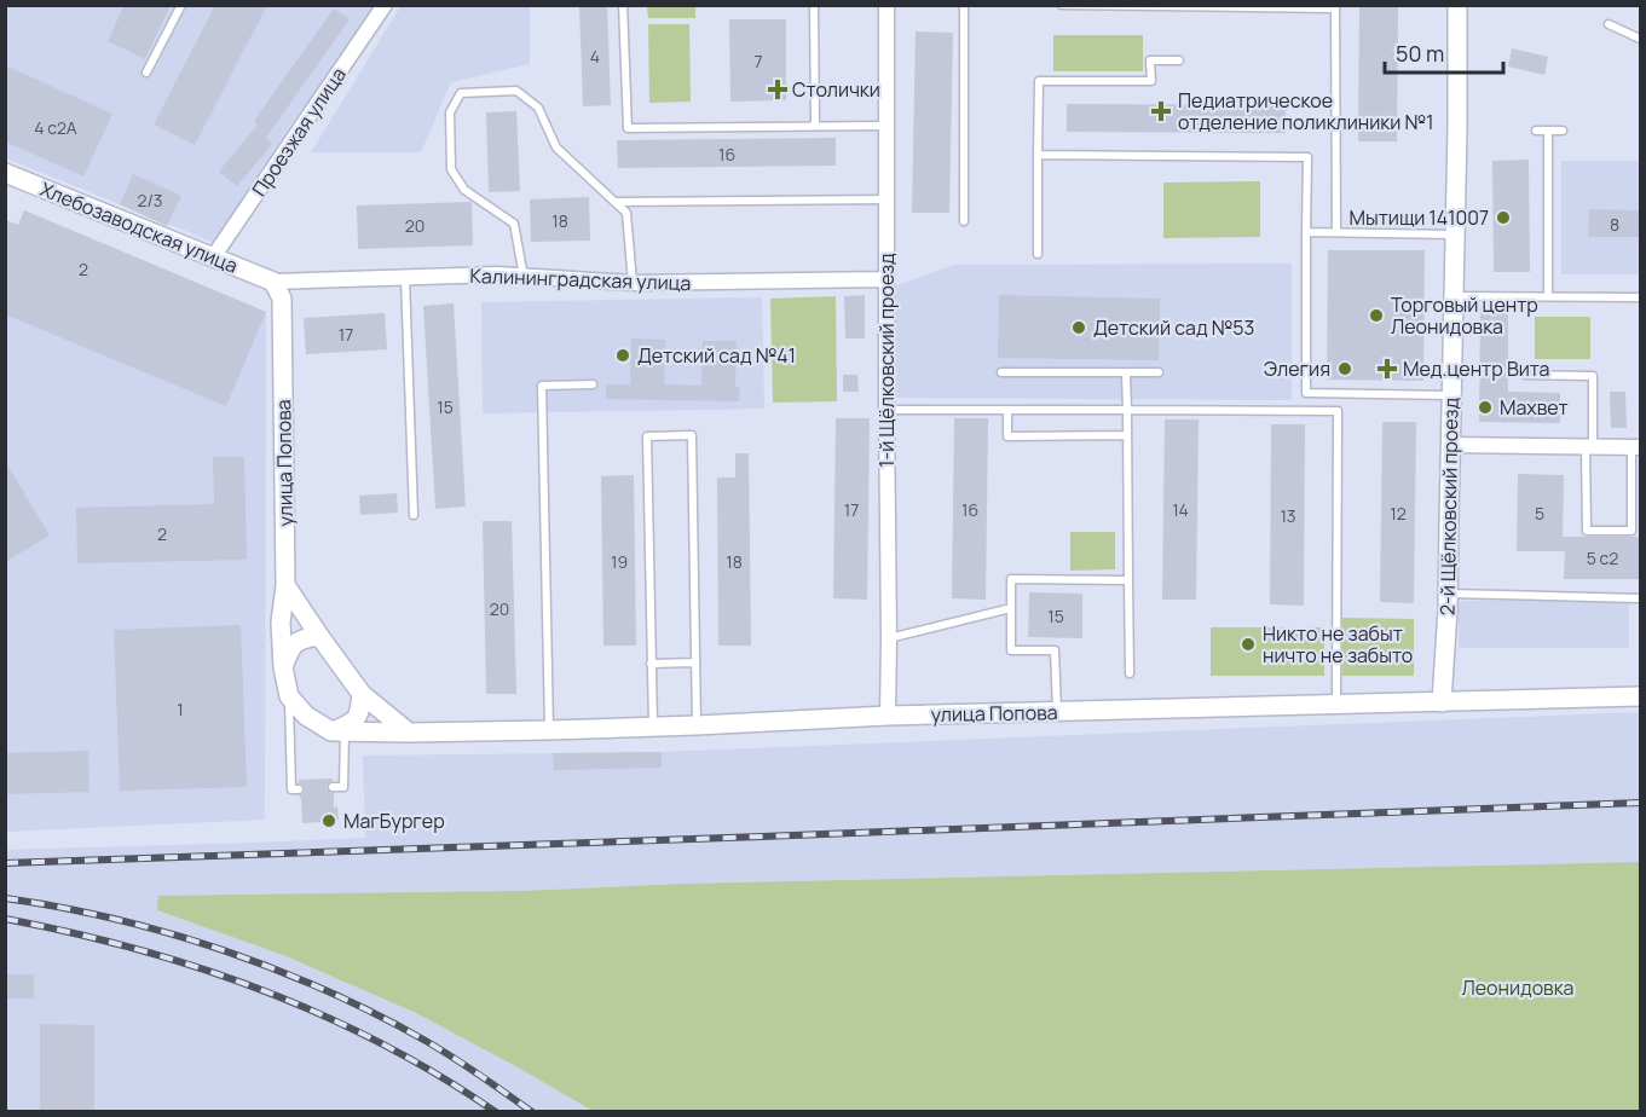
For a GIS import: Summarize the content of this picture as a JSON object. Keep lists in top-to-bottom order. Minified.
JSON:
{"streets":{"street":["Проезжая улица","Хлебозаводская улица","Калининградская улица","1-й Щёлковский проезд","улица Попова","2-й Щёлковский проезд"]},"crossings":[["Проезжая улица","Хлебозаводская улица"],["Хлебозаводская улица","Калининградская улица"],["Хлебозаводская улица","улица Попова"],["Калининградская улица","1-й Щёлковский проезд"],["Калининградская улица","улица Попова"],["1-й Щёлковский проезд","улица Попова"],["улица Попова","2-й Щёлковский проезд"]],"parks":["Леонидовка"],"places":{"health":["Столички","Педиатрическое отделение поликлиники №1","Мед.центр Вита"],"other":["Мытищи 141007","Торговый центр Леонидовка","Детский сад №53","Детский сад №41","Элегия","Махвет","Никто не забыт ничто не забыто","МагБургер"]},"house_numbers":["4","7","4 с2А","16","2/3","18","8","20","2","17","15","17","16","14","12","5","13","2","5 с2","19","18","20","15","1"],"scale_bar":"50 m"}
